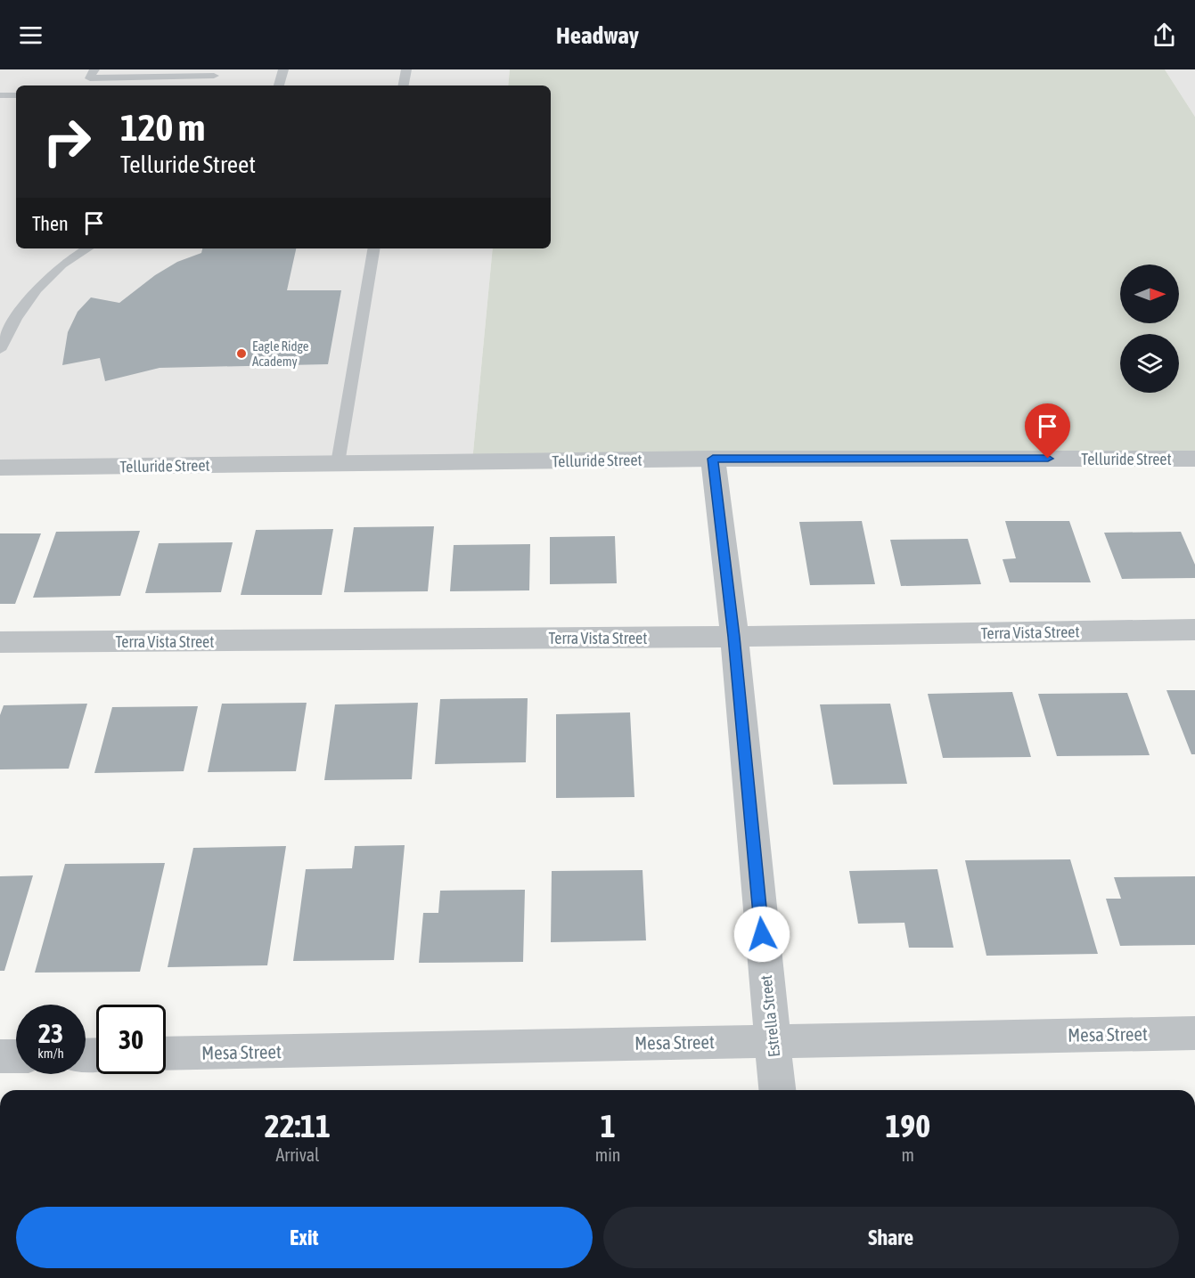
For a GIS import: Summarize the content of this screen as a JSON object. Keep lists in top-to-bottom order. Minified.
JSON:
{"streets":{"street":["Telluride Street","Terra Vista Street","Estrella Street","Mesa Street"]},"crossings":[["Telluride Street","Estrella Street"],["Terra Vista Street","Estrella Street"],["Estrella Street","Mesa Street"]],"places":["Eagle Ridge Academy"],"north":"right","page":{"header":"Headway","turn":["120 m","Telluride Street"],"then":"Then","speed":"23 km/h","limit":"30","eta":["22:11","Arrival","1","min","190","m"],"buttons":["Exit","Share"]}}
